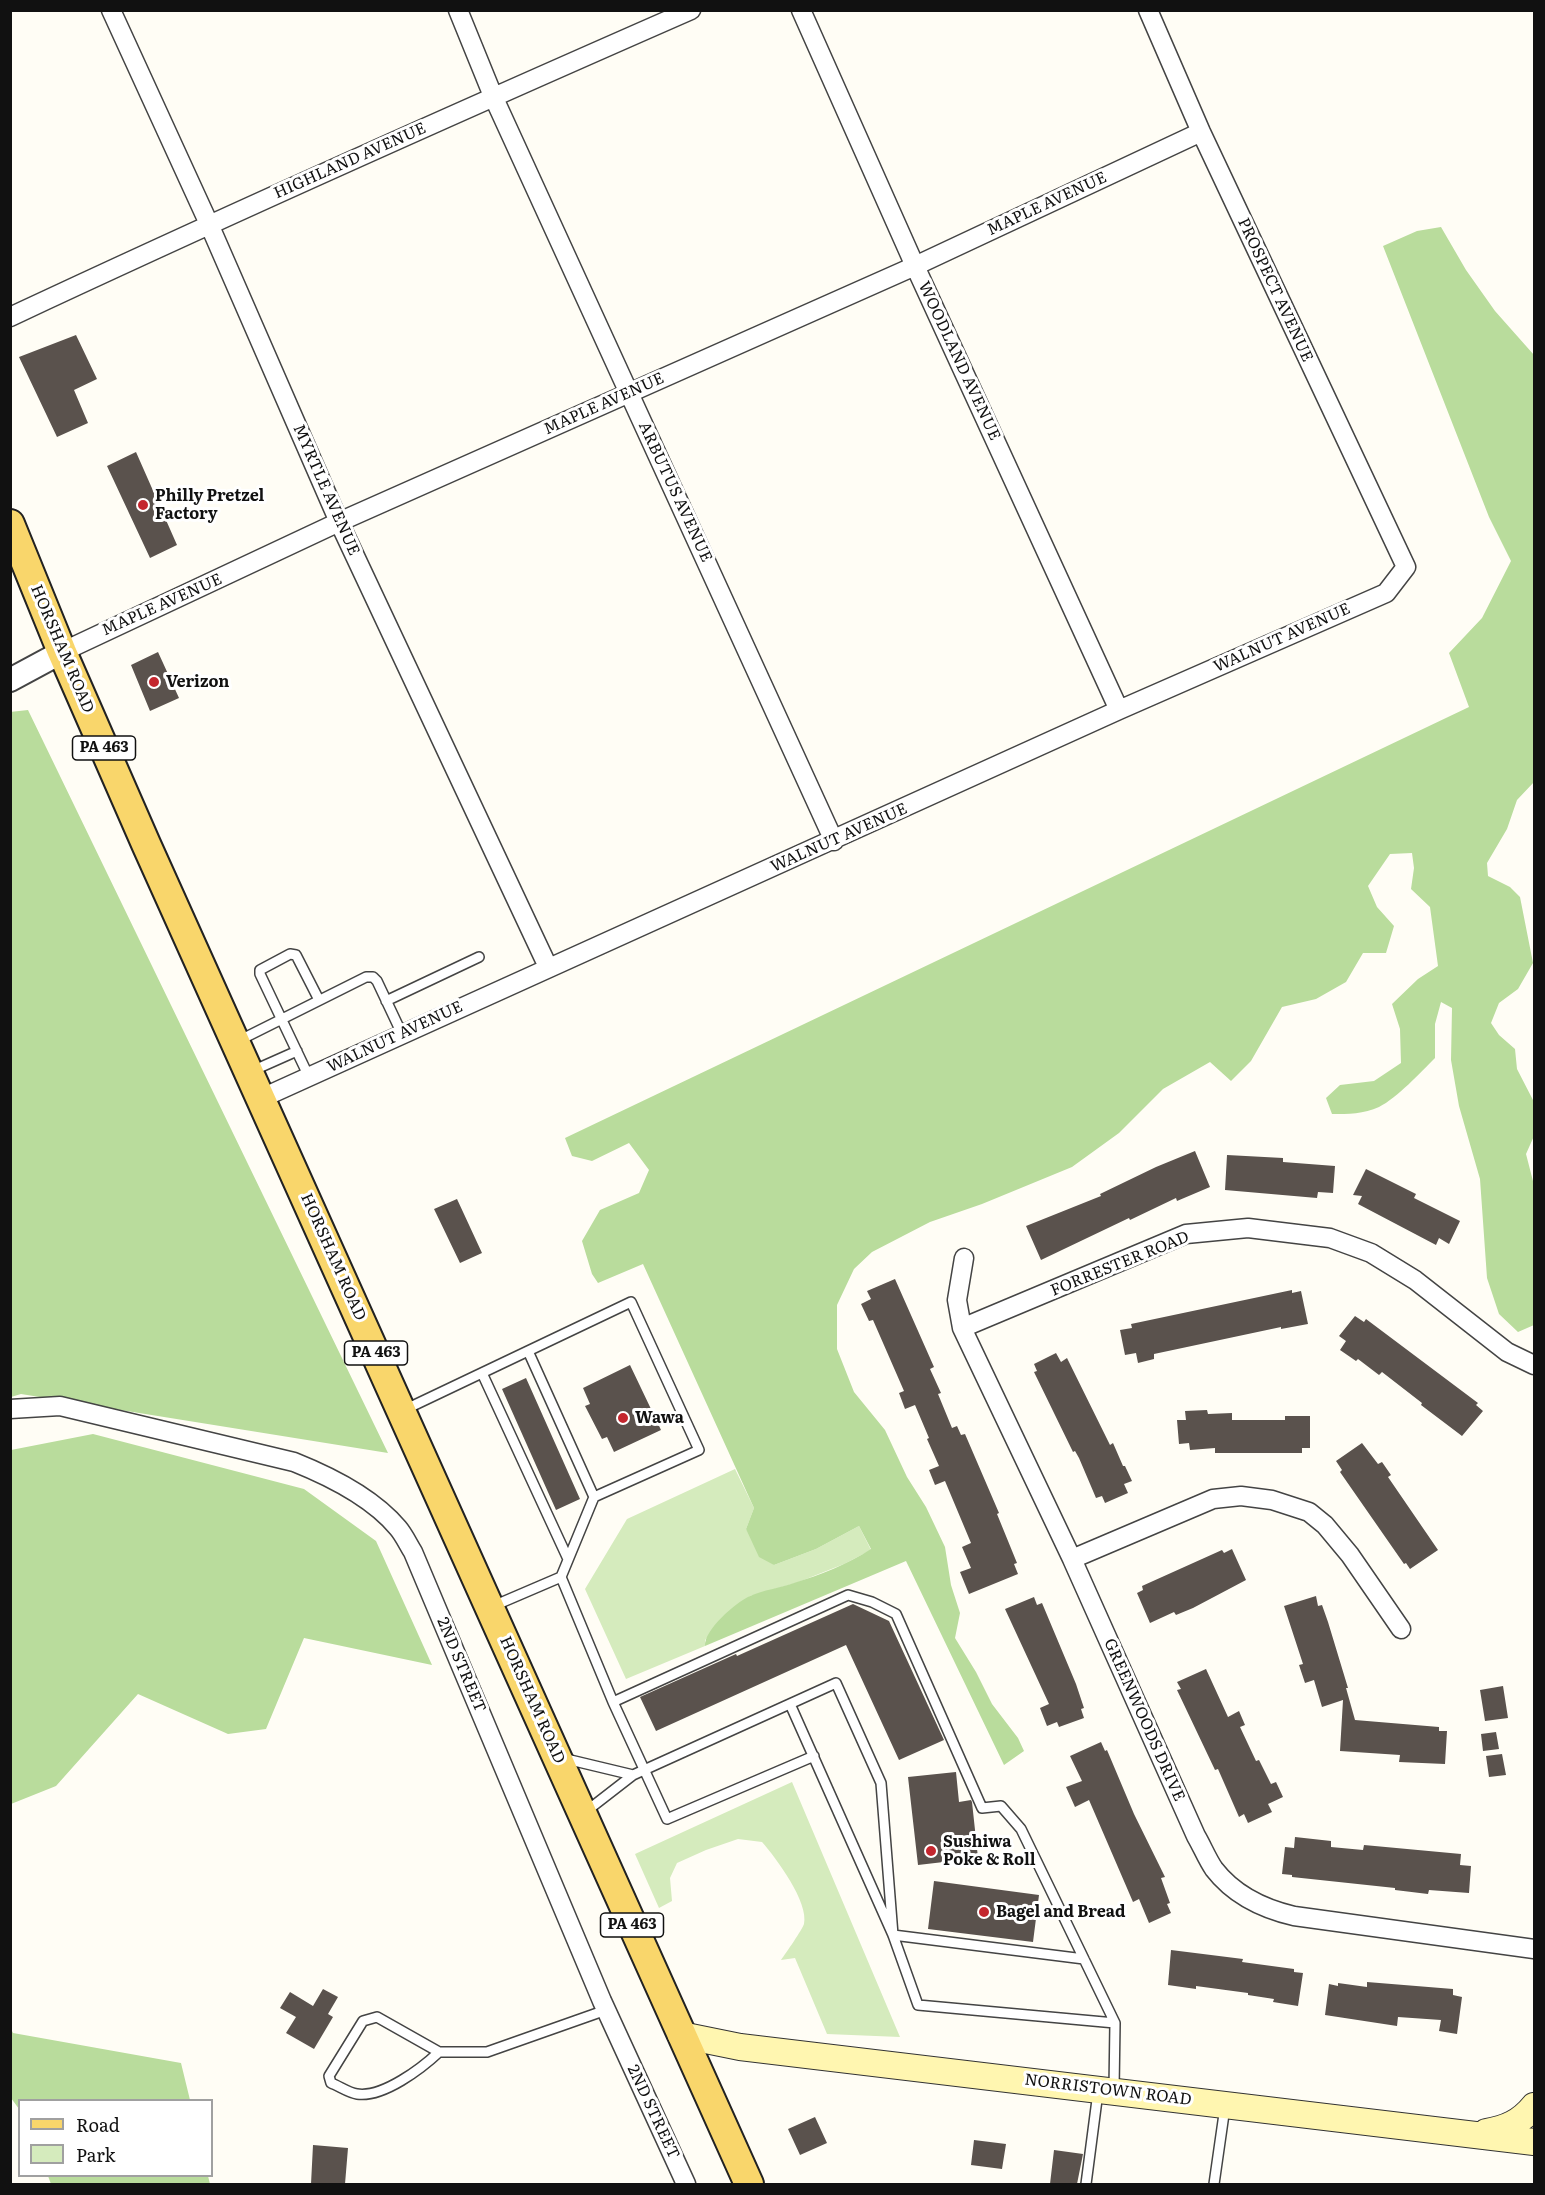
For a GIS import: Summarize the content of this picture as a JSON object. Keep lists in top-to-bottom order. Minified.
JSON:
{"streets":{"main road":["HORSHAM ROAD","PA 463","NORRISTOWN ROAD"],"street":["HIGHLAND AVENUE","MAPLE AVENUE","PROSPECT AVENUE","WOODLAND AVENUE","MYRTLE AVENUE","ARBUTUS AVENUE","WALNUT AVENUE","FORRESTER ROAD","2ND STREET","GREENWOODS DRIVE"]},"crossings":[["HIGHLAND AVENUE","MYRTLE AVENUE"],["HIGHLAND AVENUE","ARBUTUS AVENUE"],["MAPLE AVENUE","PROSPECT AVENUE"],["MAPLE AVENUE","WOODLAND AVENUE"],["MAPLE AVENUE","MYRTLE AVENUE"],["MAPLE AVENUE","ARBUTUS AVENUE"],["MAPLE AVENUE","HORSHAM ROAD"],["PROSPECT AVENUE","WALNUT AVENUE"],["WOODLAND AVENUE","WALNUT AVENUE"],["MYRTLE AVENUE","WALNUT AVENUE"],["ARBUTUS AVENUE","WALNUT AVENUE"],["WALNUT AVENUE","HORSHAM ROAD"],["HORSHAM ROAD","NORRISTOWN ROAD"],["FORRESTER ROAD","GREENWOODS DRIVE"]],"places":["Philly Pretzel Factory","Verizon","Wawa","Sushiwa Poke & Roll","Bagel and Bread"],"legend":["Road","Park"]}
